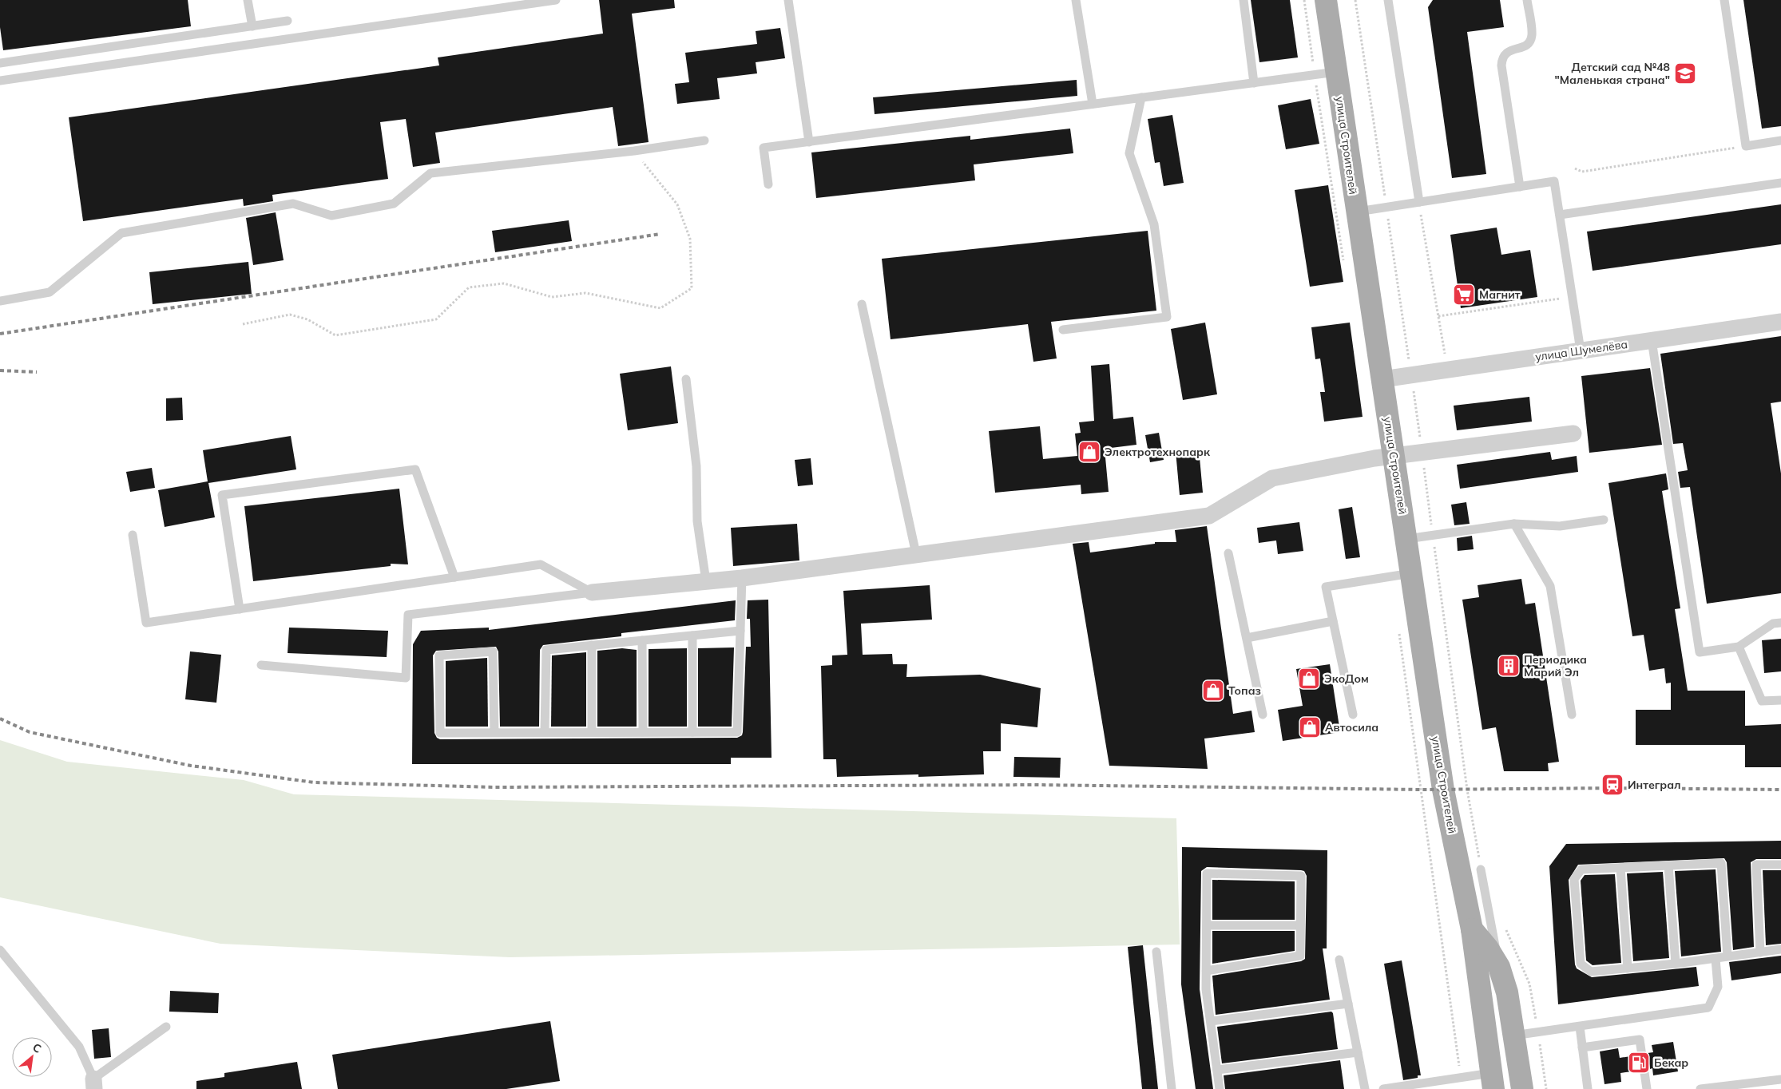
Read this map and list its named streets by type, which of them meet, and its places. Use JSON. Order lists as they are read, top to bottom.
{
  "streets": {
    "main road": ["улица Строителей"],
    "street": ["улица Шумелёва"]
  },
  "crossings": [
    ["улица Строителей", "улица Шумелёва"]
  ],
  "places": {
    "school or university": ["Детский сад №48 \"Маленькая страна\""],
    "supermarket": ["Магнит"],
    "shop": [
      "Электротехнопарк",
      "ЭкоДом",
      "Топаз",
      "Автосила"
    ],
    "building": ["Периодика Марий Эл"],
    "station": ["Интеграл"],
    "fuel station": ["Бекар"]
  },
  "north": "top right"
}
